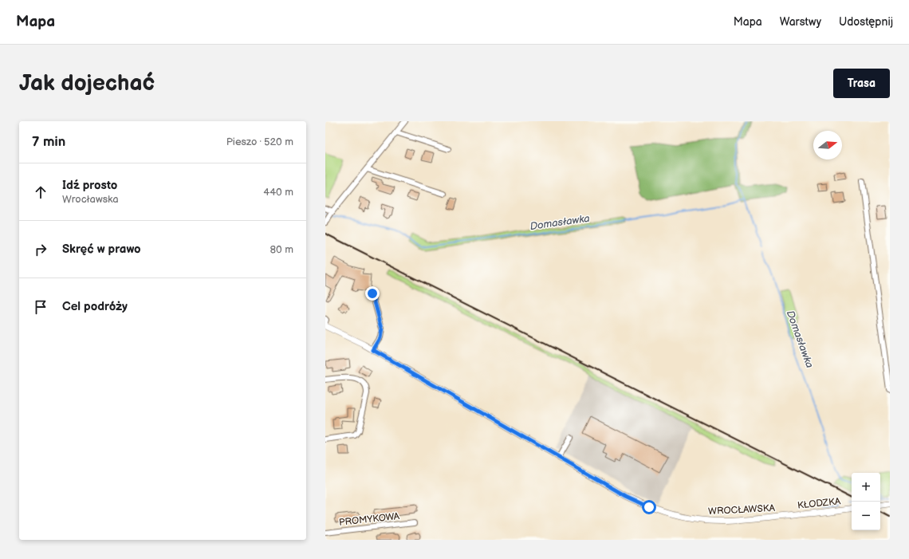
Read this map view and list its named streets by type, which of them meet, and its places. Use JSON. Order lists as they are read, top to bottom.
{
  "streets": {
    "main road": ["KŁODZKA", "WROCŁAWSKA"],
    "street": ["PROMYKOWA"]
  },
  "crossings": [
    ["KŁODZKA", "WROCŁAWSKA"]
  ],
  "water": ["Domasławka"],
  "north": "right",
  "page": {
    "header": "Mapa",
    "nav": ["Mapa", "Warstwy", "Udostępnij"],
    "buttons": "Trasa",
    "title": "Jak dojechać",
    "heading": ["7 min", "Pieszo · 520 m"],
    "list": [
      ["Idź prosto", "Wrocławska", "440 m"],
      ["Skręć w prawo", "80 m"],
      "Cel podróży"
    ],
    "map_buttons": ["+", "−"]
  }
}
